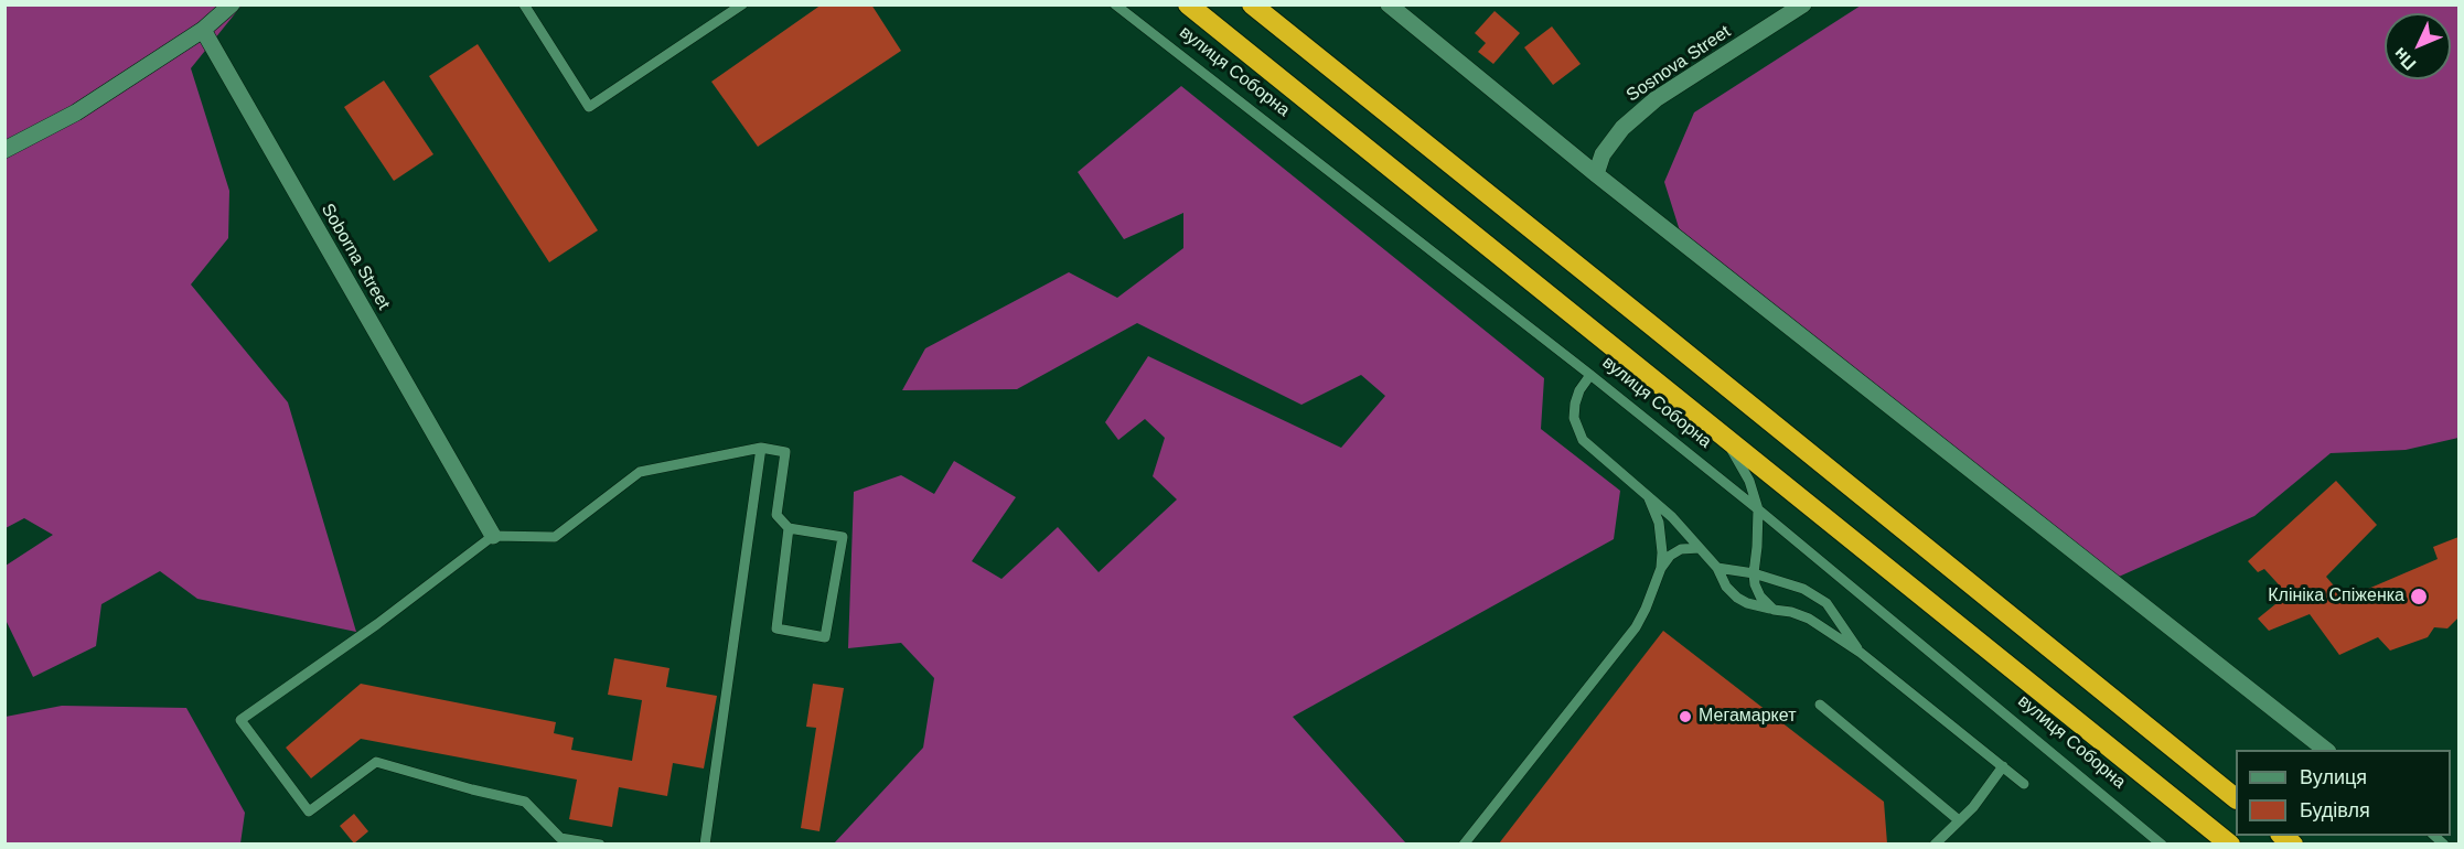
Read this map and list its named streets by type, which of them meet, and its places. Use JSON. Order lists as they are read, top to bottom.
{
  "streets": {
    "street": ["Sosnova Street", "Soborna Street"],
    "lane": ["вулиця Соборна"]
  },
  "places": ["Клініка Спіженка", "Мегамаркет"],
  "legend": ["Вулиця", "Будівля"],
  "north": "bottom left"
}
